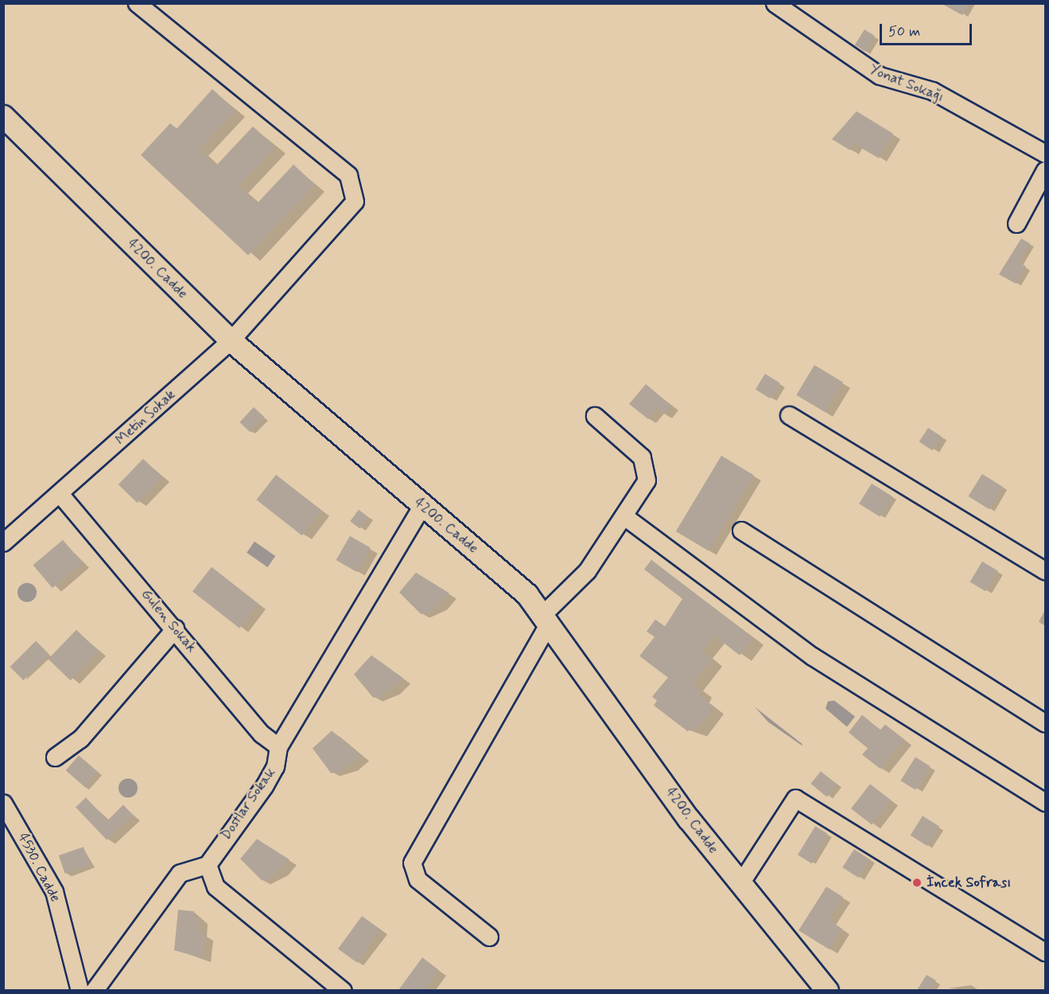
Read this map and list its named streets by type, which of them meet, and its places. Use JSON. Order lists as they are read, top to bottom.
{
  "streets": {
    "main road": ["4200. Cadde"],
    "street": [
      "Yonat Sokağı",
      "Metin Sokak",
      "Gulen Sokak",
      "Dostlar Sokak",
      "4530. Cadde"
    ]
  },
  "crossings": [
    ["4200. Cadde", "Metin Sokak"],
    ["4200. Cadde", "Dostlar Sokak"],
    ["Metin Sokak", "Gulen Sokak"],
    ["Gulen Sokak", "Dostlar Sokak"]
  ],
  "places": ["İncek Sofrası"],
  "scale_bar": "50 m"
}
